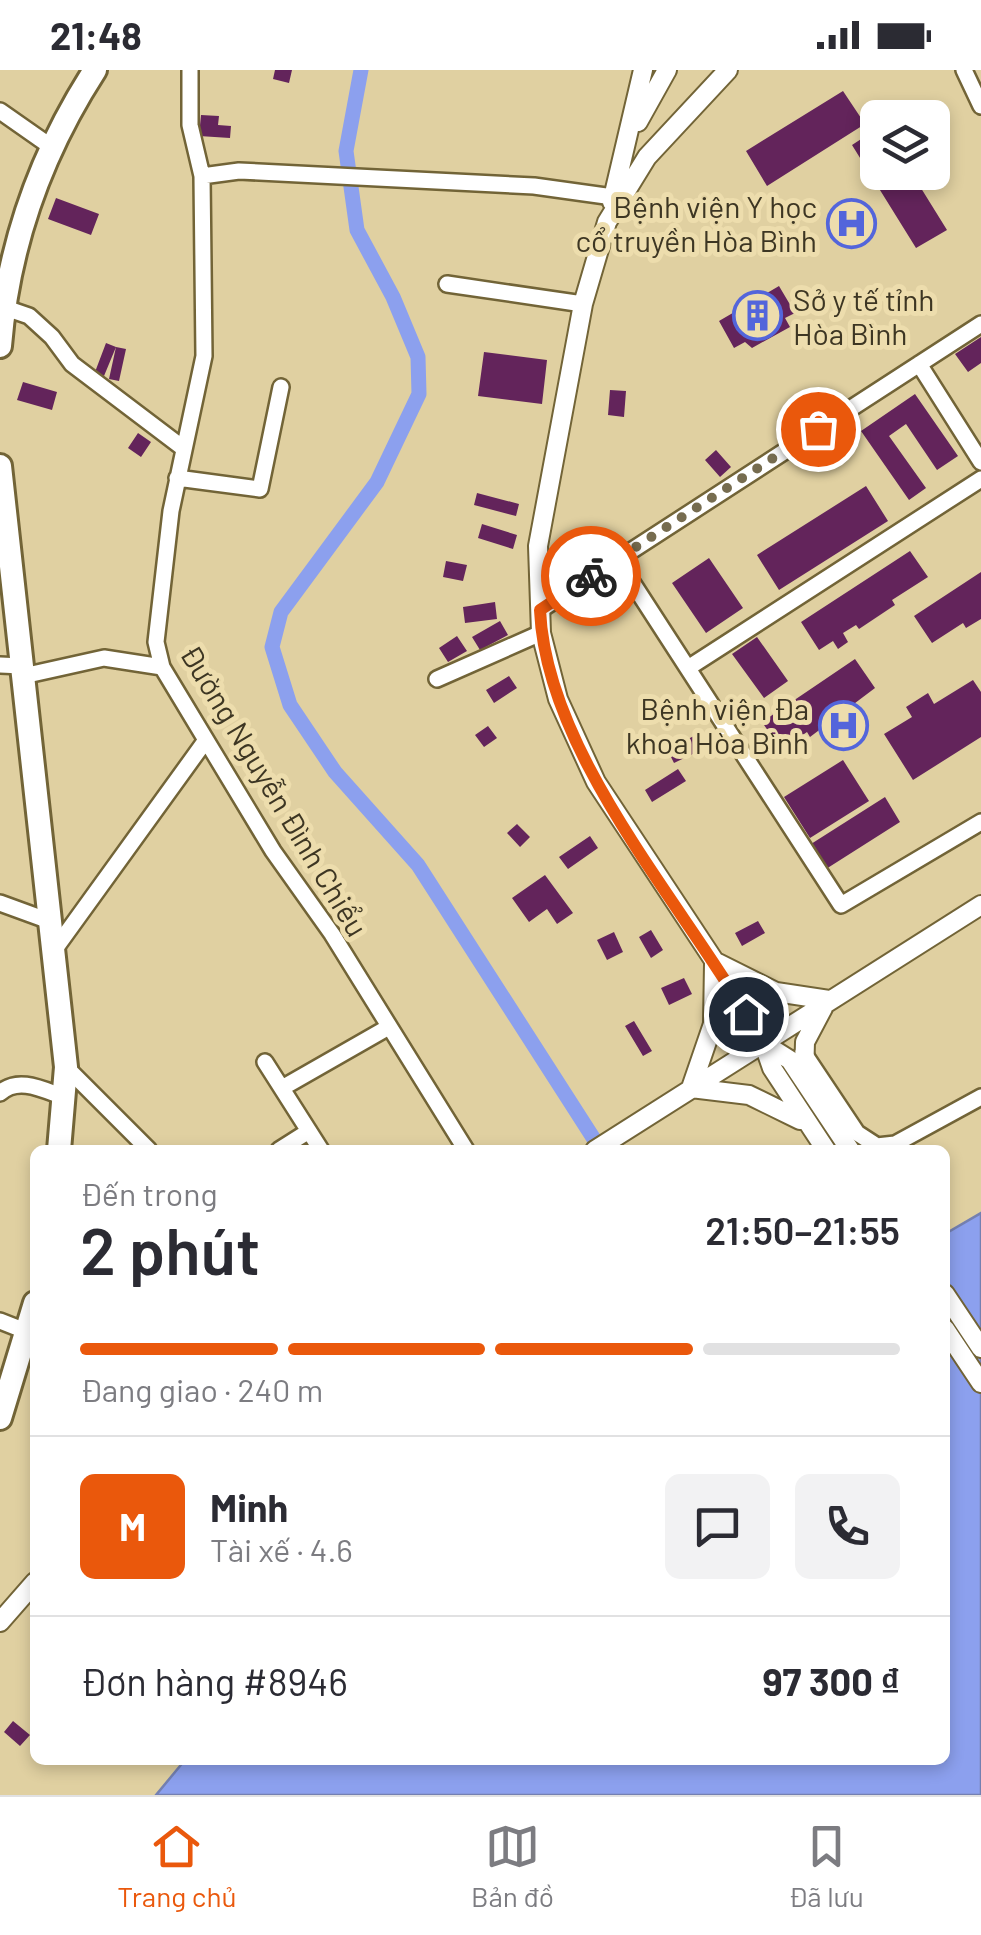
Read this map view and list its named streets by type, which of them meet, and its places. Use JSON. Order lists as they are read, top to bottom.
{
  "streets": {
    "street": ["Đường Nguyễn Đình Chiểu"]
  },
  "places": {
    "hospital": ["Bệnh viện Y học cổ truyền Hòa Bình", "Bệnh viện Đa khoa Hòa Bình"],
    "building": ["Sở y tế tỉnh Hòa Bình"]
  },
  "page": {
    "status": "21:48",
    "heading": ["2 phút", "Đến trong", "21:50–21:55"],
    "panel": [
      "Minh",
      "Tài xế · 4.6",
      "Đơn hàng #8946",
      "97 300 ₫"
    ],
    "bar": "Đang giao · 240 m",
    "round": "M",
    "tabs": ["Trang chủ", "Bản đồ", "Đã lưu"]
  }
}
